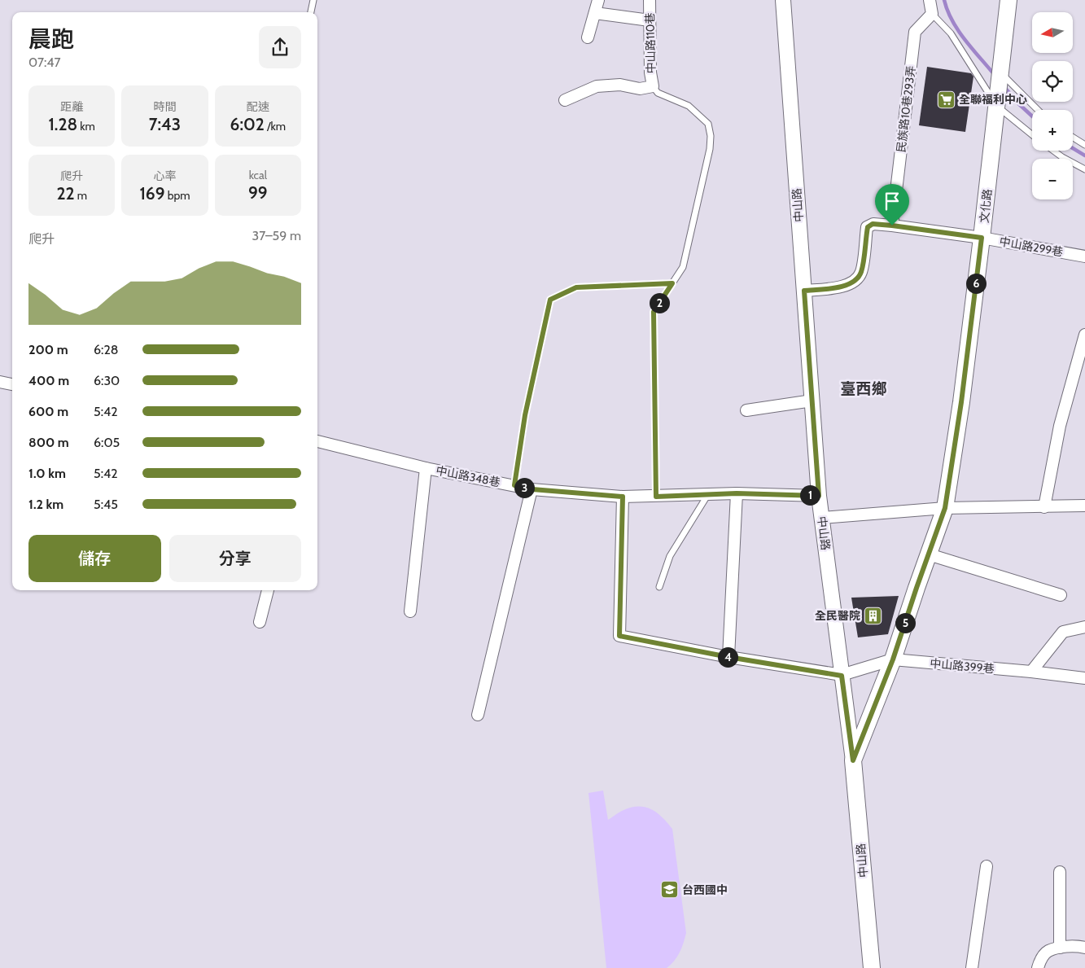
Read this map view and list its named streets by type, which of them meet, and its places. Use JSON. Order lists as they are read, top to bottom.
{
  "streets": {
    "main road": ["中山路", "文化路"],
    "street": [
      "中山路110巷",
      "民族路10巷293弄",
      "中山路299巷",
      "中山路348巷",
      "中山路399巷"
    ]
  },
  "crossings": [
    ["民族路10巷293弄", "中山路299巷"],
    ["中山路", "文化路"],
    ["中山路", "中山路299巷"],
    ["中山路", "中山路348巷"],
    ["中山路", "中山路399巷"],
    ["文化路", "中山路299巷"],
    ["文化路", "中山路399巷"]
  ],
  "districts": ["臺西鄉"],
  "places": {
    "supermarket": ["全聯福利中心"],
    "building": ["全民醫院"],
    "school or university": ["台西國中"]
  },
  "north": "left",
  "page": {
    "map_buttons": ["+", "−"],
    "heading": ["晨跑", "07:47"],
    "stats": [
      ["距離", "1.28 km"],
      ["時間", "7:43"],
      ["配速", "6:02 /km"],
      ["爬升", "22 m"],
      ["心率", "169 bpm"],
      ["kcal", "99"]
    ],
    "chart": ["爬升", "37–59 m"],
    "pins": [
      "6",
      "2",
      "3",
      "1",
      "5",
      "4"
    ],
    "list": [
      {
        "name": "200 m",
        "note": "6:28"
      },
      {
        "name": "400 m",
        "note": "6:30"
      },
      {
        "name": "600 m",
        "note": "5:42"
      },
      {
        "name": "800 m",
        "note": "6:05"
      },
      {
        "name": "1.0 km",
        "note": "5:42"
      },
      {
        "name": "1.2 km",
        "note": "5:45"
      }
    ],
    "buttons": ["儲存", "分享"]
  }
}
